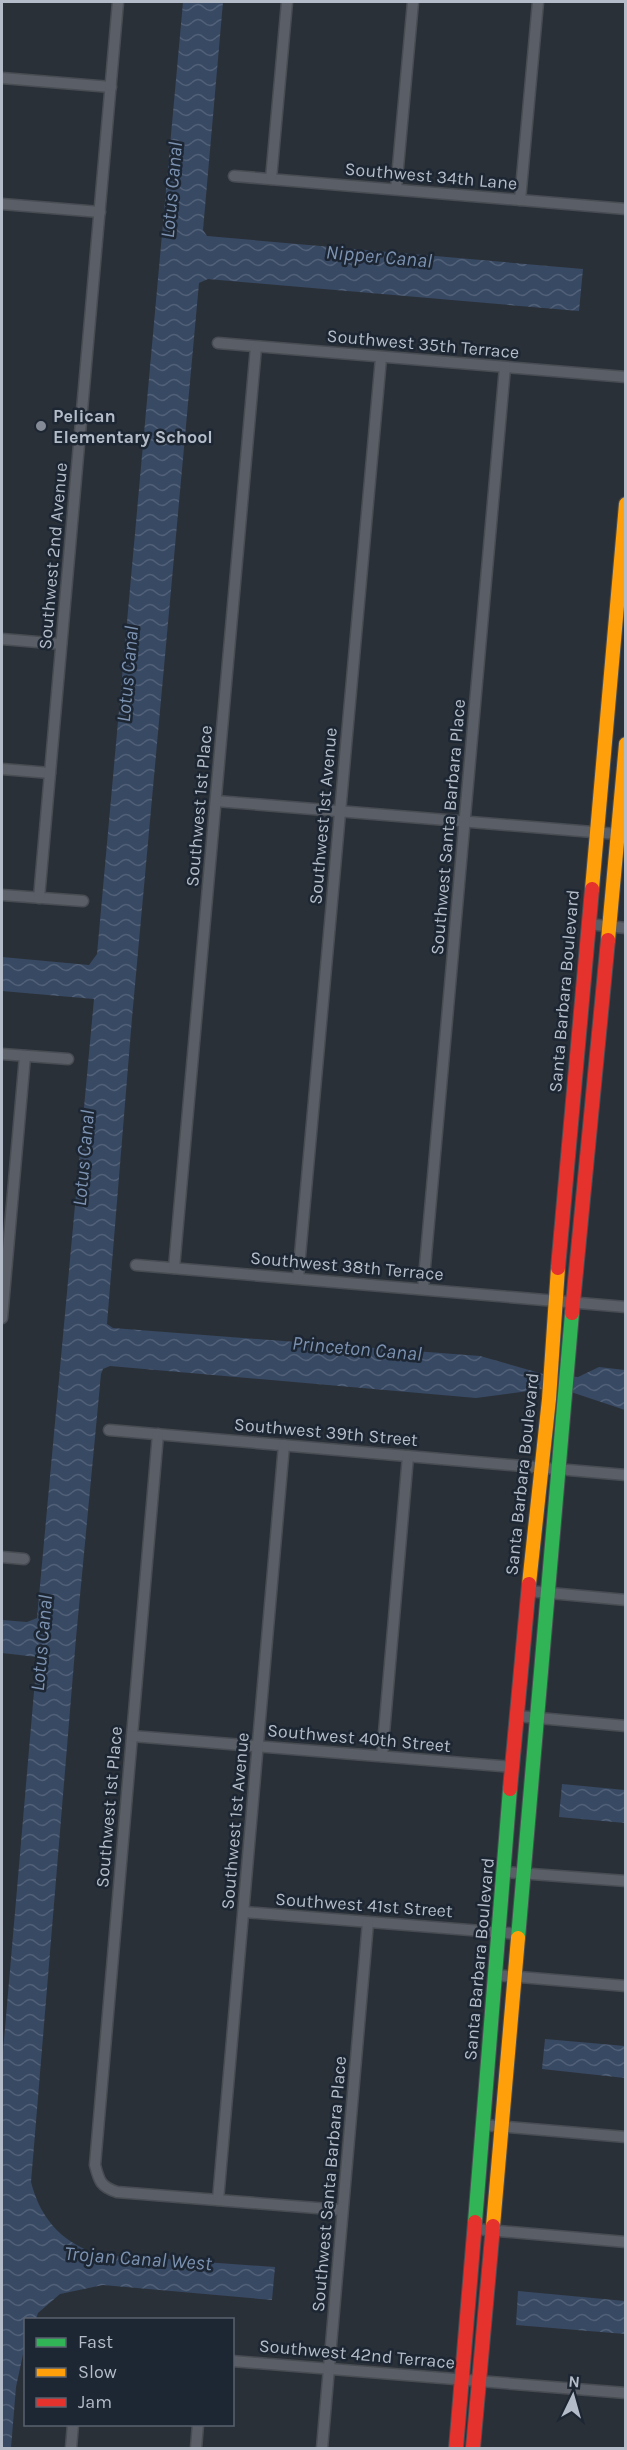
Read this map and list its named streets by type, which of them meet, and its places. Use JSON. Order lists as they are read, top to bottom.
{
  "streets": {
    "main road": ["Santa Barbara Boulevard"],
    "street": [
      "Southwest 34th Lane",
      "Southwest 35th Terrace",
      "Southwest 2nd Avenue",
      "Southwest 1st Place",
      "Southwest 1st Avenue",
      "Southwest Santa Barbara Place",
      "Southwest 38th Terrace",
      "Southwest 39th Street",
      "Southwest 40th Street",
      "Southwest 41st Street",
      "Southwest 42nd Terrace"
    ]
  },
  "crossings": [
    ["Southwest 35th Terrace", "Southwest 1st Place"],
    ["Southwest 35th Terrace", "Southwest 1st Avenue"],
    ["Southwest 35th Terrace", "Southwest Santa Barbara Place"],
    ["Southwest 1st Place", "Southwest 1st Avenue"],
    ["Southwest 1st Place", "Southwest 38th Terrace"],
    ["Southwest 1st Place", "Southwest 39th Street"],
    ["Southwest 1st Place", "Southwest 40th Street"],
    ["Southwest 1st Avenue", "Southwest 38th Terrace"],
    ["Southwest 1st Avenue", "Southwest 39th Street"],
    ["Southwest 1st Avenue", "Southwest 40th Street"],
    ["Southwest 1st Avenue", "Southwest 41st Street"],
    ["Southwest Santa Barbara Place", "Southwest 38th Terrace"],
    ["Southwest Santa Barbara Place", "Southwest 41st Street"],
    ["Southwest Santa Barbara Place", "Southwest 42nd Terrace"],
    ["Santa Barbara Boulevard", "Southwest 38th Terrace"],
    ["Santa Barbara Boulevard", "Southwest 39th Street"],
    ["Santa Barbara Boulevard", "Southwest 40th Street"],
    ["Santa Barbara Boulevard", "Southwest 41st Street"],
    ["Santa Barbara Boulevard", "Southwest 42nd Terrace"]
  ],
  "water": [
    "Lotus Canal",
    "Nipper Canal",
    "Princeton Canal",
    "Trojan Canal West"
  ],
  "places": ["Pelican Elementary School"],
  "legend": ["Fast", "Slow", "Jam"],
  "north": "top"
}
